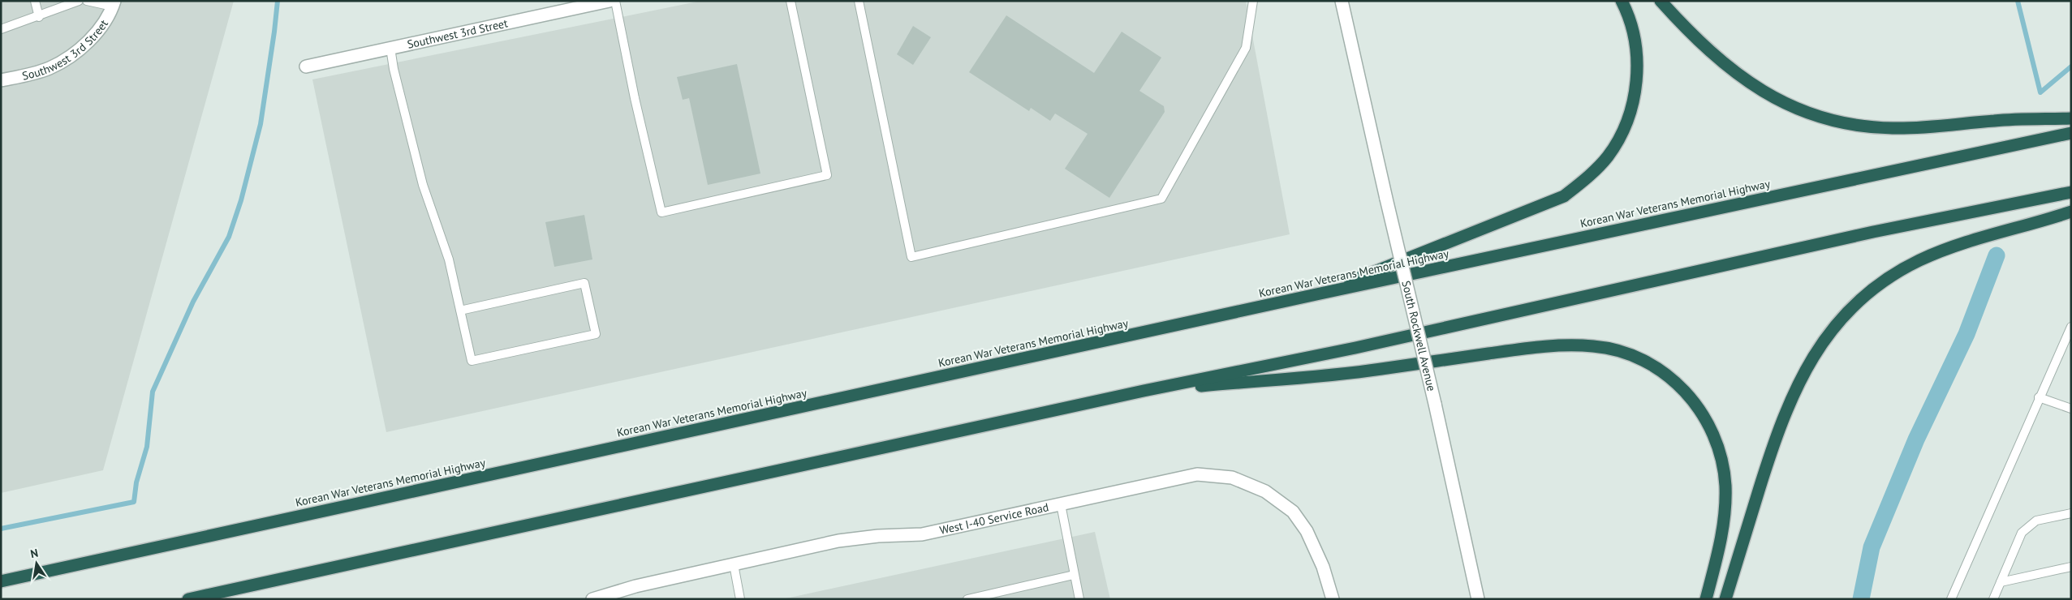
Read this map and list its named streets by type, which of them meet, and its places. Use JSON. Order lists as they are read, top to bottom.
{
  "streets": {
    "highway": ["Korean War Veterans Memorial Highway"],
    "street": ["Southwest 3rd Street", "South Rockwell Avenue", "West I-40 Service Road"]
  },
  "north": "top"
}
